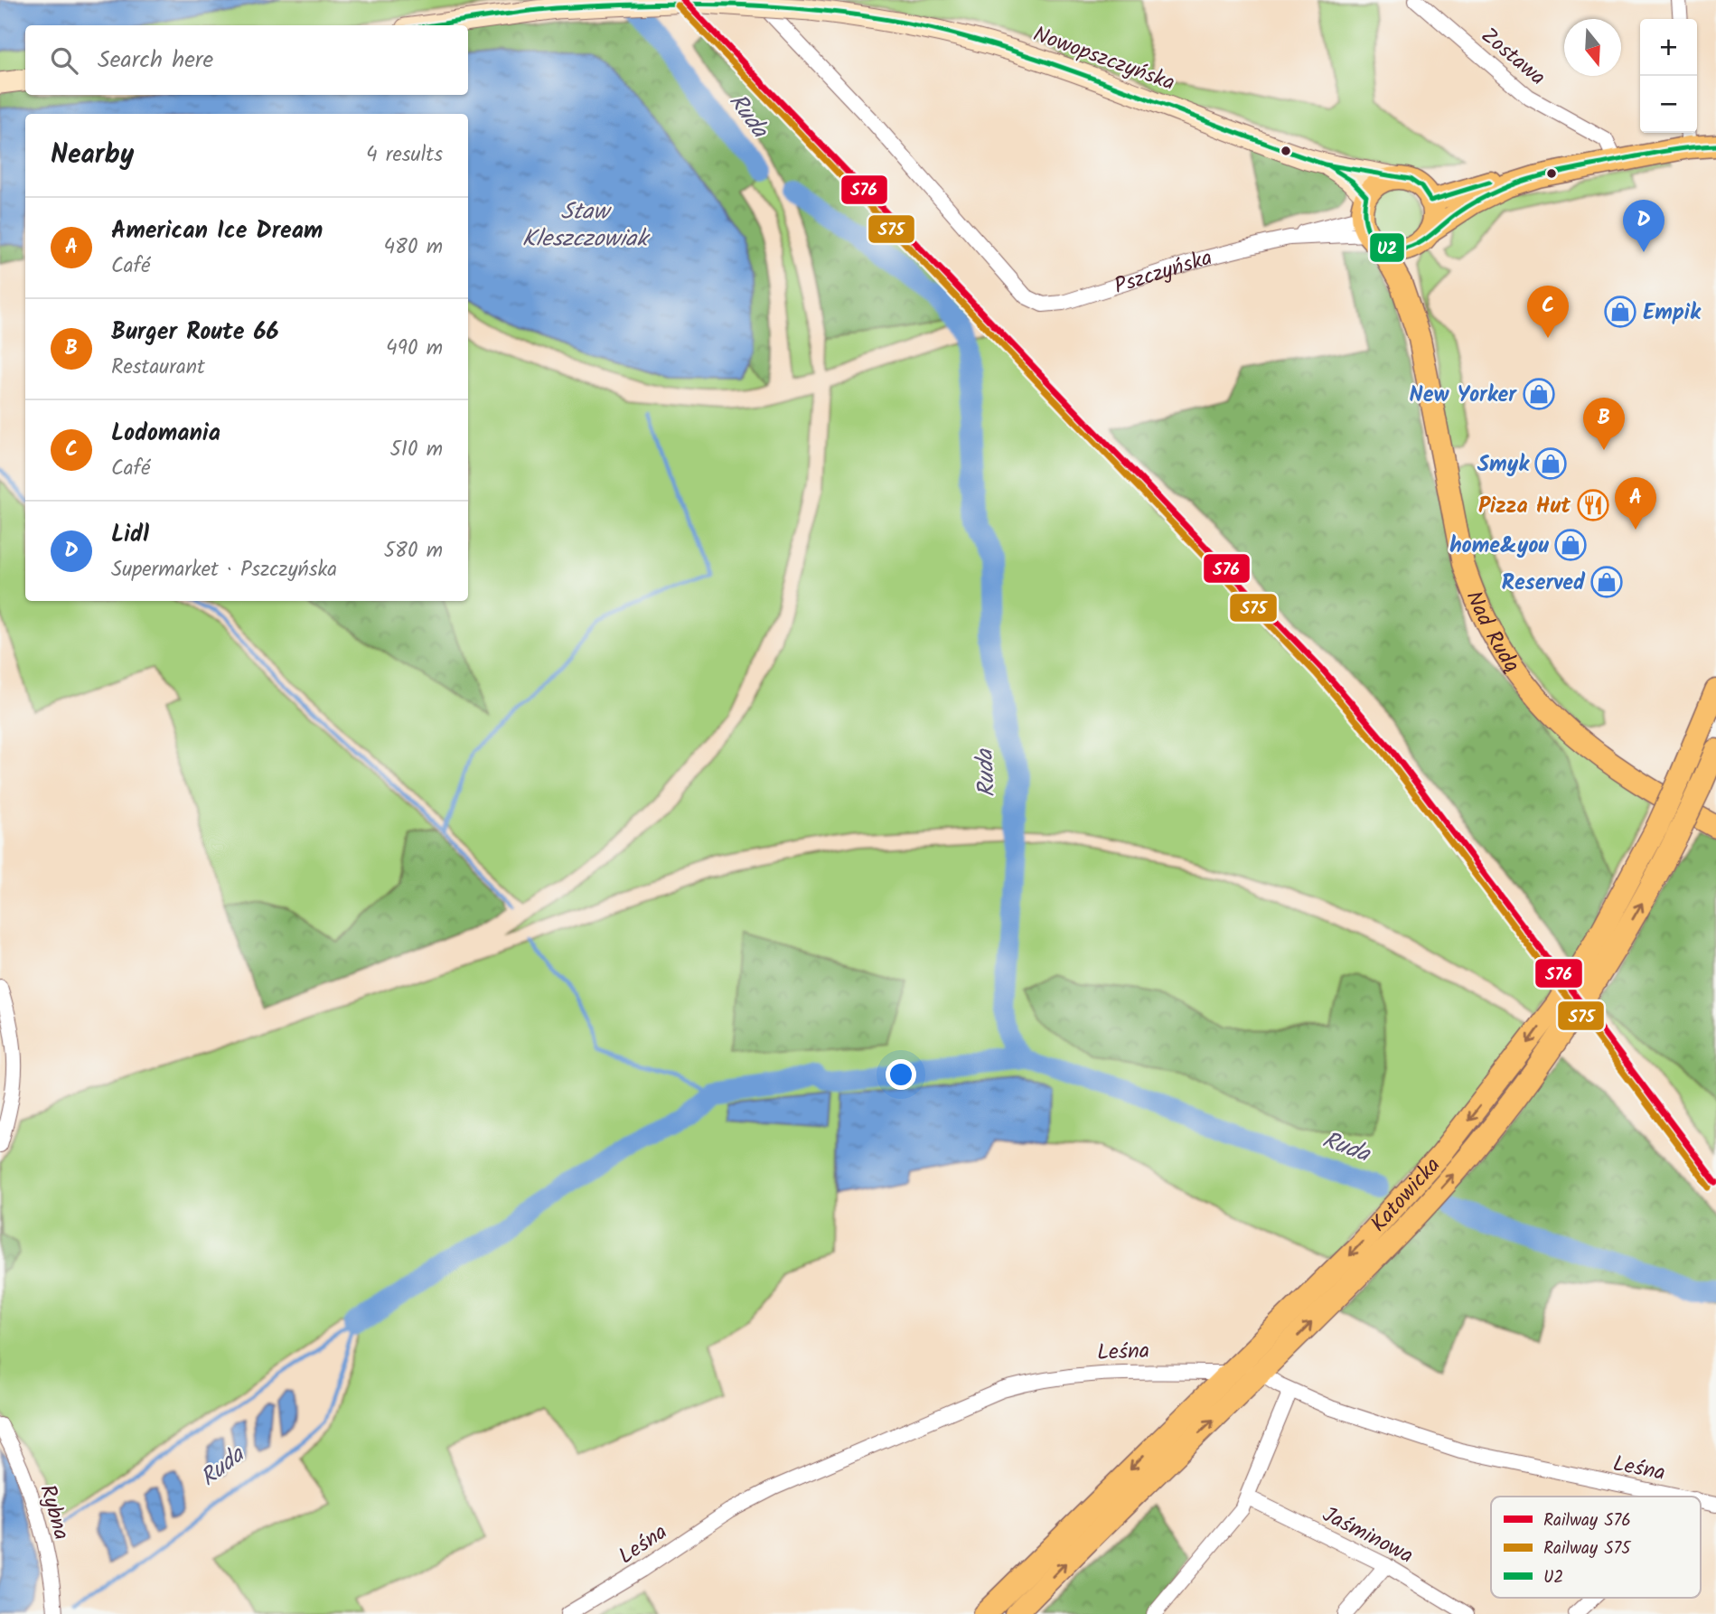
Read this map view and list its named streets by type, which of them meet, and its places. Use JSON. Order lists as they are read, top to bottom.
{
  "streets": {
    "main road": ["Nowopszczyńska", "Nad Rudą", "Katowicka"],
    "street": [
      "Zostawa",
      "Pszczyńska",
      "Leśna",
      "Rybna",
      "Jaśminowa"
    ]
  },
  "crossings": [
    ["Nowopszczyńska", "Pszczyńska"],
    ["Nowopszczyńska", "Nad Rudą"],
    ["Pszczyńska", "Nad Rudą"],
    ["Katowicka", "Leśna"]
  ],
  "water": ["Ruda", "Staw Kleszczowiak"],
  "places": {
    "shop": [
      "Empik",
      "New Yorker",
      "Smyk",
      "home&you",
      "Reserved"
    ],
    "restaurant": ["Pizza Hut"]
  },
  "lines": ["rail line S76", "transit line U2", "rail line S75"],
  "legend": ["Railway S76", "Railway S75", "U2"],
  "north": "bottom",
  "page": {
    "map_buttons": ["+", "−"],
    "search": "Search here",
    "heading": ["Nearby", "4 results"],
    "list": [
      {
        "mark": "A",
        "name": "American Ice Dream",
        "note": "Café",
        "value": "480 m"
      },
      {
        "mark": "B",
        "name": "Burger Route 66",
        "note": "Restaurant",
        "value": "490 m"
      },
      {
        "mark": "C",
        "name": "Lodomania",
        "note": "Café",
        "value": "510 m"
      },
      {
        "mark": "D",
        "name": "Lidl",
        "note": "Supermarket · Pszczyńska",
        "value": "580 m"
      }
    ],
    "pins": [
      "D",
      "C",
      "B",
      "A"
    ]
  }
}
